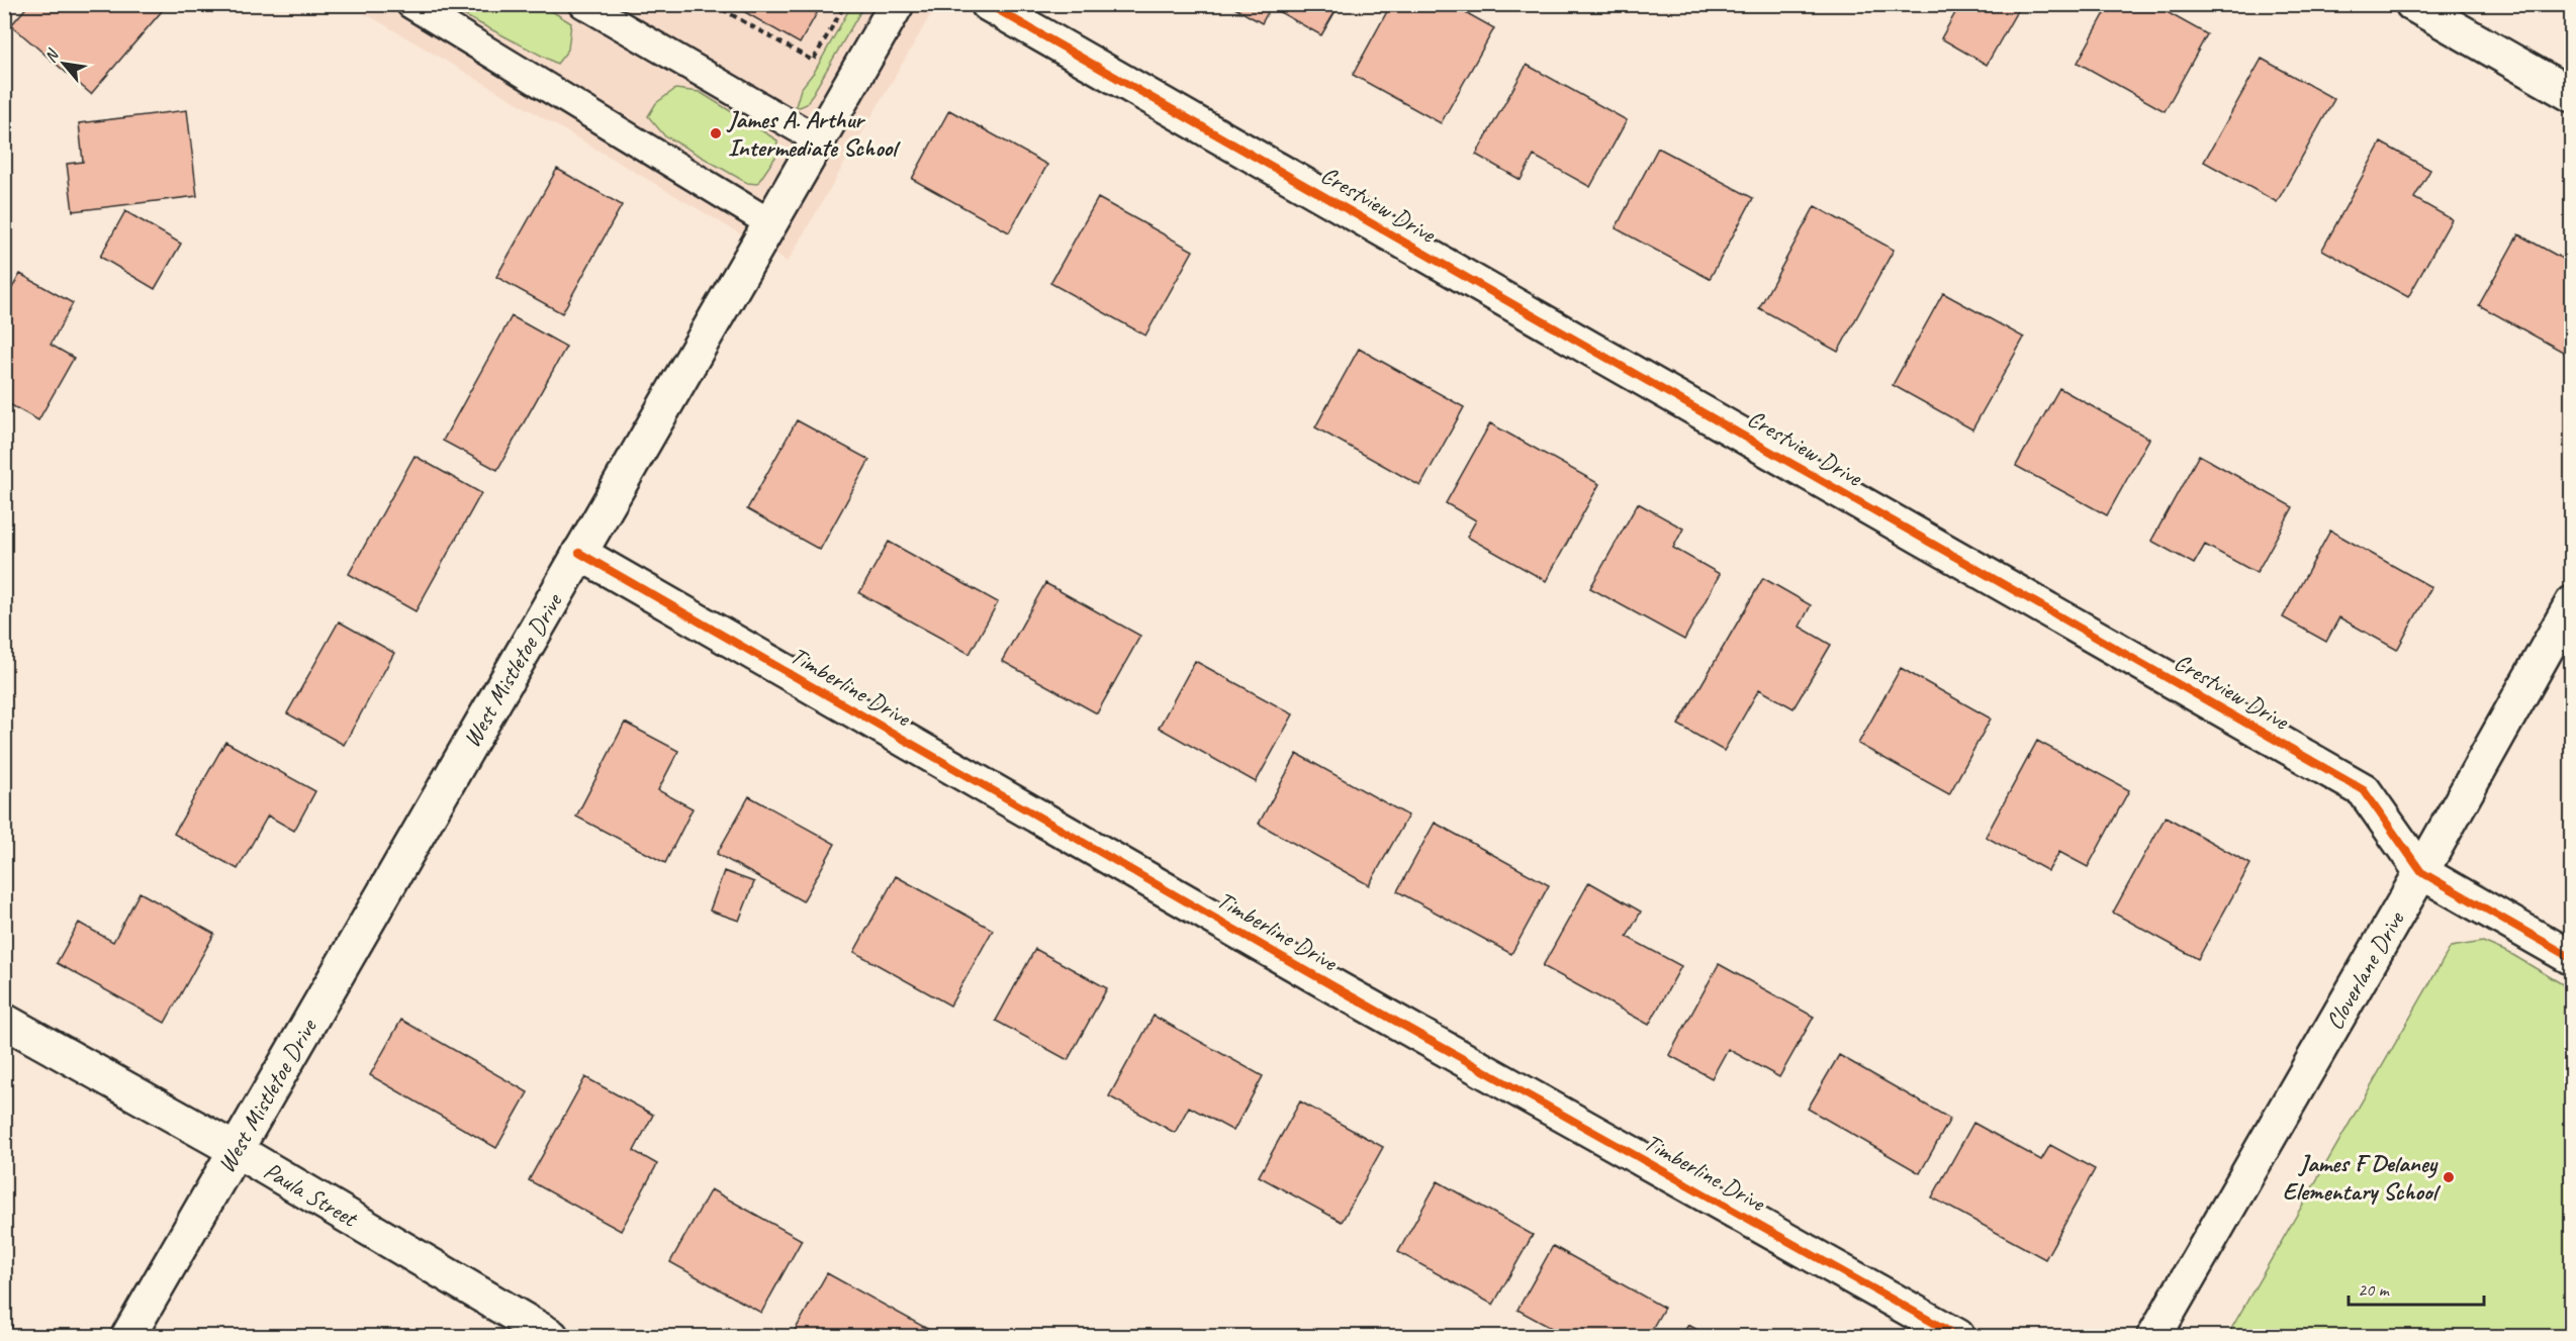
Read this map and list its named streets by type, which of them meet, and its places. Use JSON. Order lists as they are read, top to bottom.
{
  "streets": {
    "street": [
      "Crestview Drive",
      "West Mistletoe Drive",
      "Timberline Drive",
      "Cloverlane Drive",
      "Paula Street"
    ]
  },
  "crossings": [
    ["Crestview Drive", "Cloverlane Drive"],
    ["West Mistletoe Drive", "Timberline Drive"],
    ["West Mistletoe Drive", "Paula Street"]
  ],
  "places": ["James A. Arthur Intermediate School", "James F Delaney Elementary School"],
  "scale_bar": "20 m",
  "north": "top left"
}
